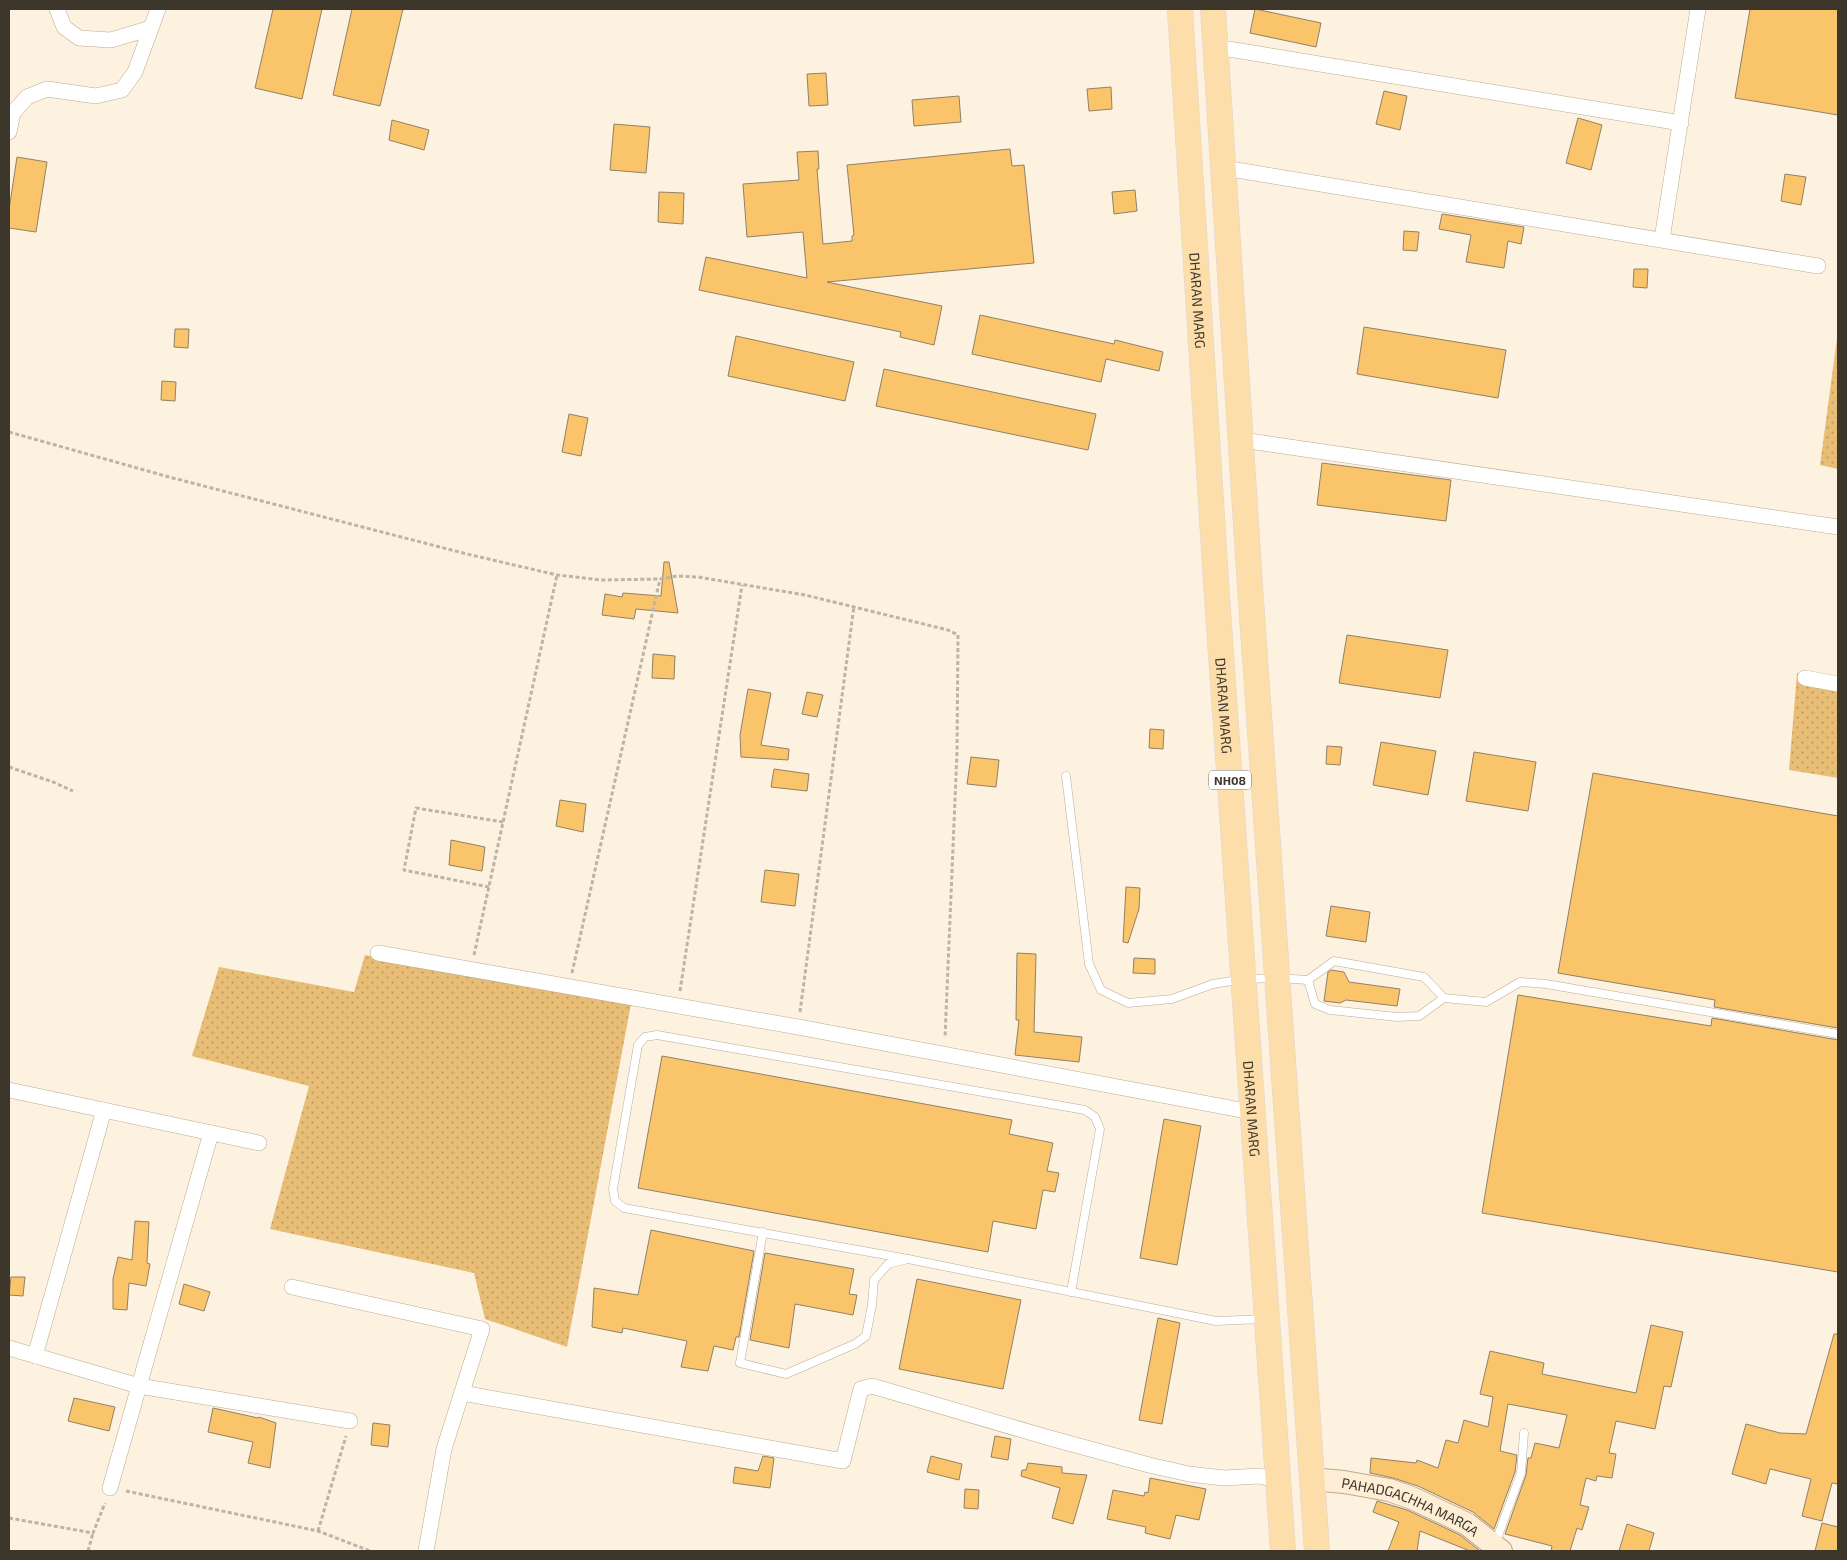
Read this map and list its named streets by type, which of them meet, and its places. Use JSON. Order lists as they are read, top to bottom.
{
  "streets": {
    "main road": ["DHARAN MARG", "NH08"],
    "street": ["PAHADGACHHA MARGA"]
  },
  "crossings": [
    ["NH08", "PAHADGACHHA MARGA"]
  ]
}
